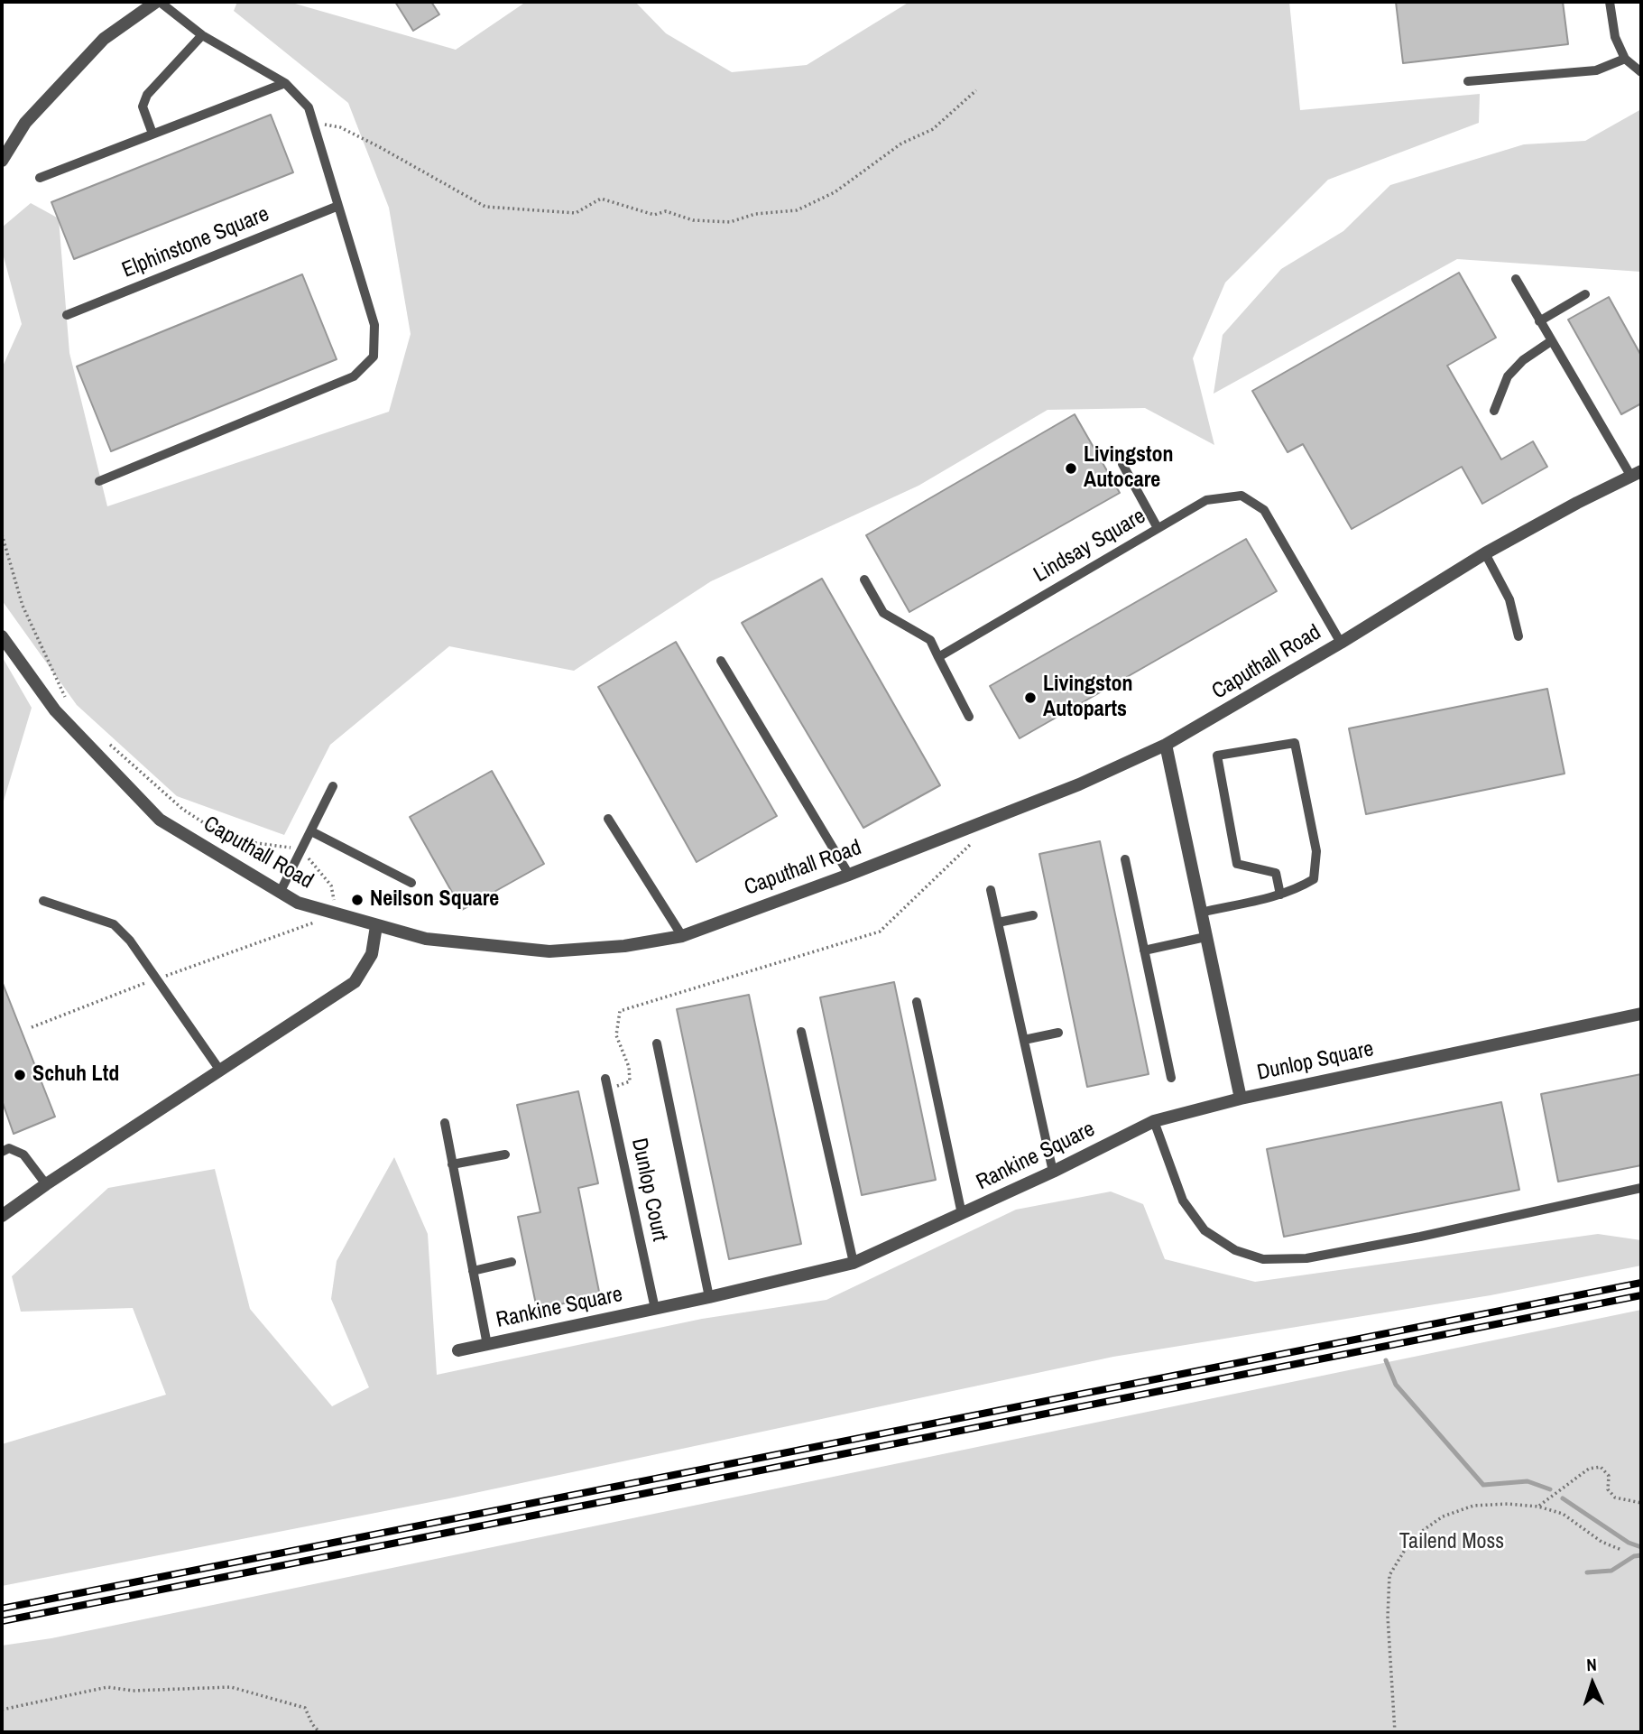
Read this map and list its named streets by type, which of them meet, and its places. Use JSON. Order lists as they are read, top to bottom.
{
  "streets": {
    "street": ["Caputhall Road", "Dunlop Square", "Rankine Square"],
    "lane": ["Elphinstone Square", "Lindsay Square", "Dunlop Court"]
  },
  "crossings": [
    ["Lindsay Square", "Caputhall Road"],
    ["Caputhall Road", "Dunlop Square"],
    ["Dunlop Square", "Rankine Square"],
    ["Rankine Square", "Dunlop Court"]
  ],
  "parks": ["Tailend Moss"],
  "places": [
    "Livingston Autocare",
    "Livingston Autoparts",
    "Neilson Square",
    "Schuh Ltd"
  ],
  "north": "top"
}
